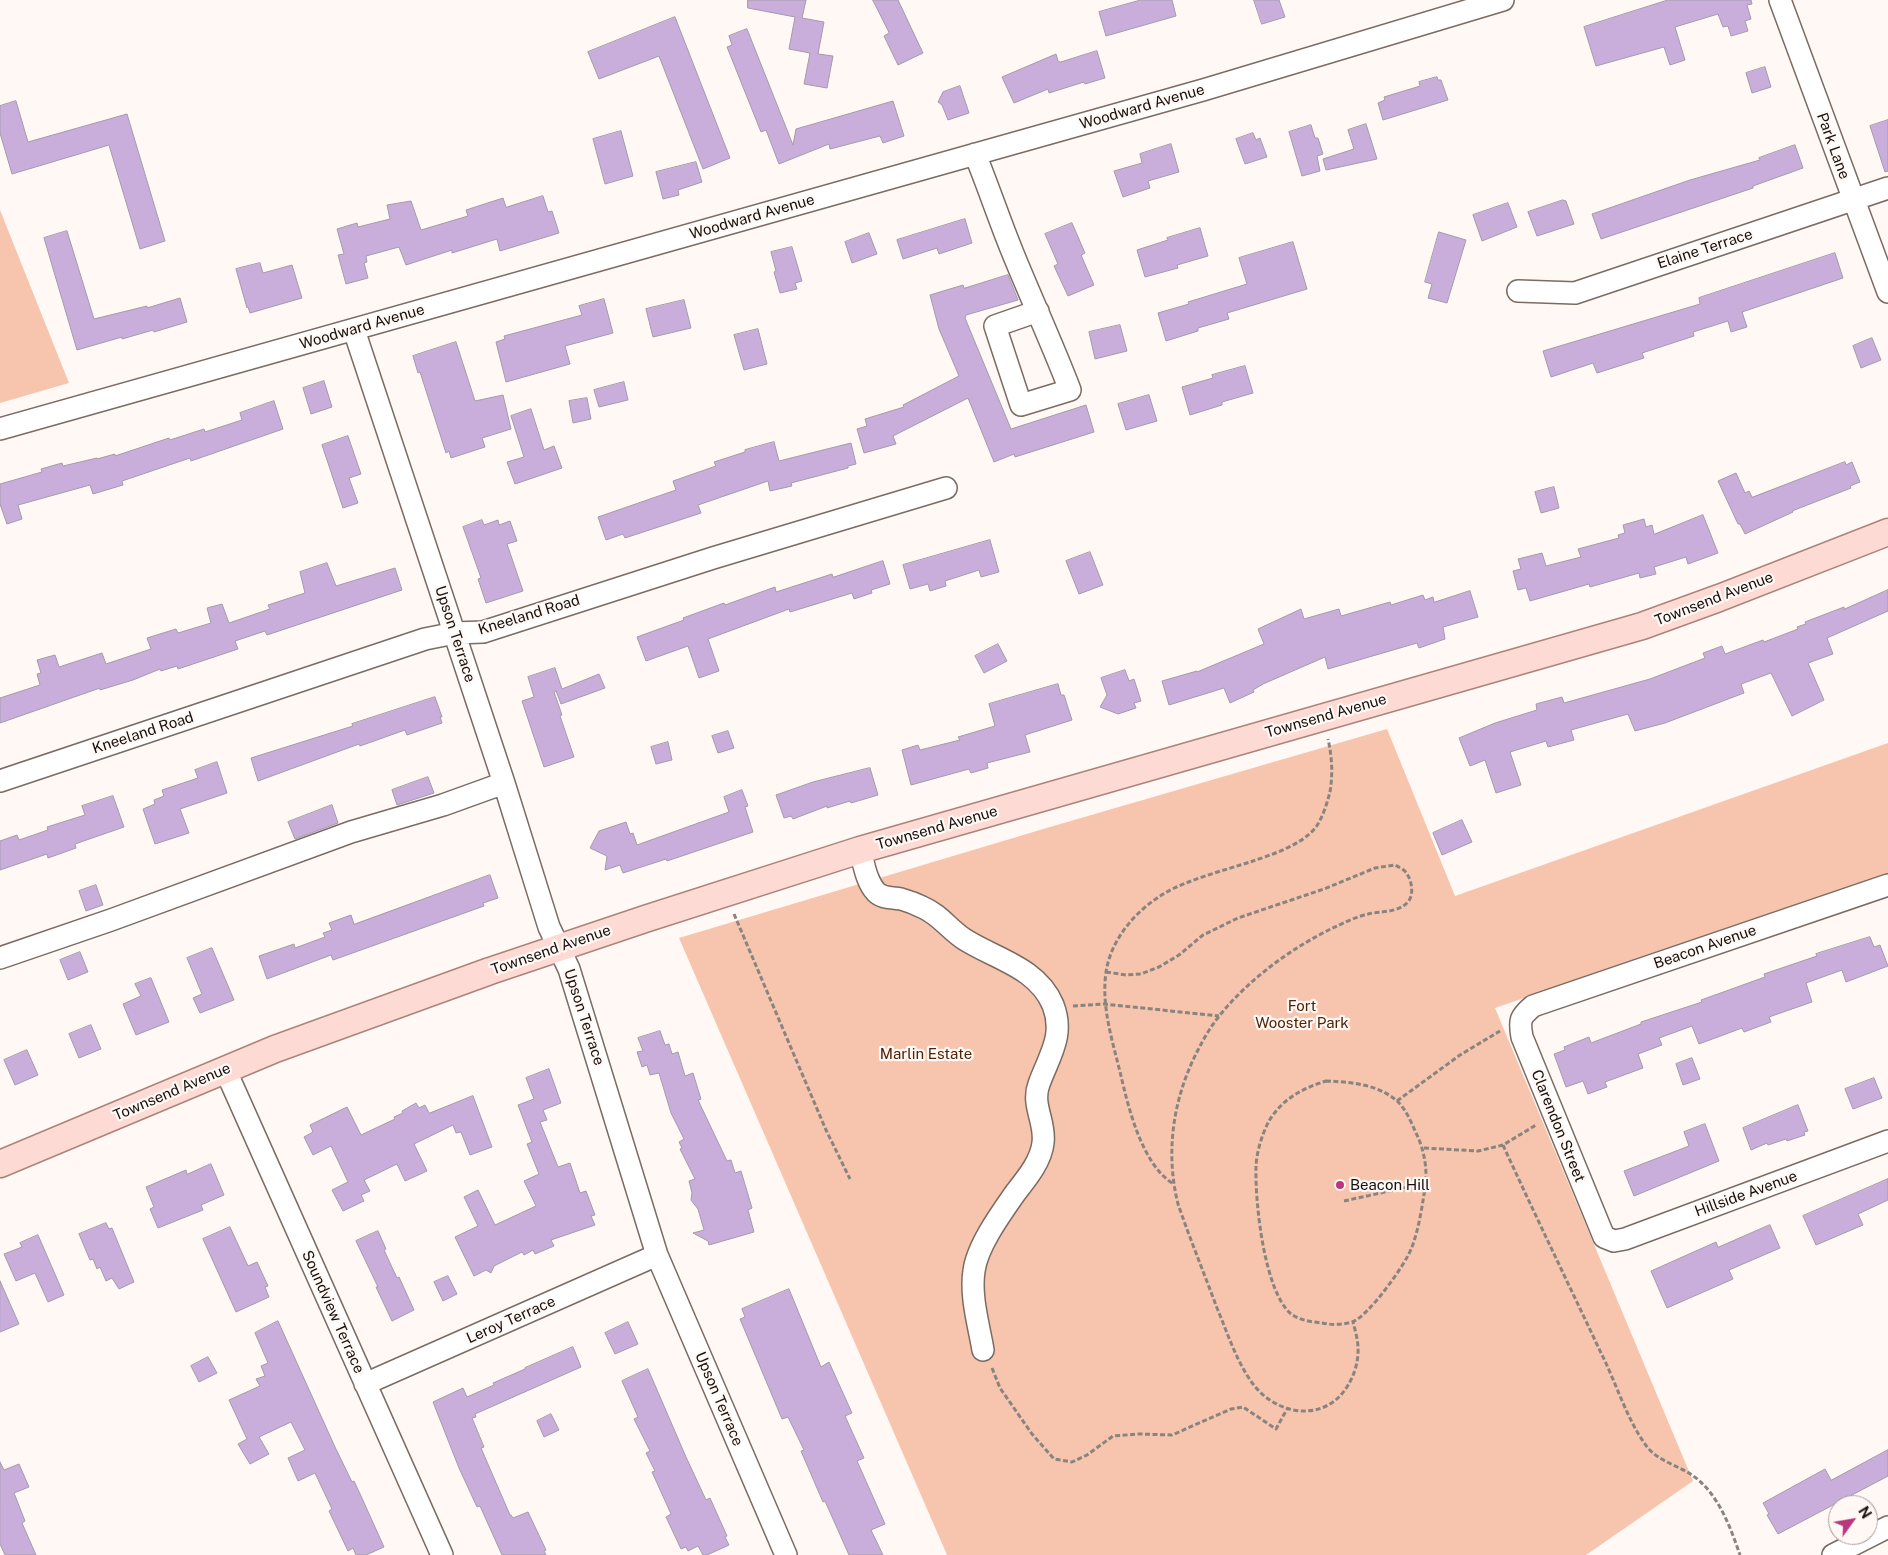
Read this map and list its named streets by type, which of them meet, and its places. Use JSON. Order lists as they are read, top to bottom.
{
  "streets": {
    "main road": ["Townsend Avenue"],
    "street": [
      "Woodward Avenue",
      "Park Lane",
      "Elaine Terrace",
      "Kneeland Road",
      "Upson Terrace",
      "Beacon Avenue",
      "Clarendon Street",
      "Hillside Avenue",
      "Soundview Terrace",
      "Leroy Terrace"
    ]
  },
  "crossings": [
    ["Woodward Avenue", "Upson Terrace"],
    ["Park Lane", "Elaine Terrace"],
    ["Townsend Avenue", "Upson Terrace"],
    ["Townsend Avenue", "Soundview Terrace"],
    ["Kneeland Road", "Upson Terrace"],
    ["Upson Terrace", "Leroy Terrace"],
    ["Beacon Avenue", "Clarendon Street"],
    ["Clarendon Street", "Hillside Avenue"],
    ["Soundview Terrace", "Leroy Terrace"]
  ],
  "parks": ["Fort Wooster Park", "Marlin Estate"],
  "places": ["Beacon Hill"],
  "north": "top right"
}
